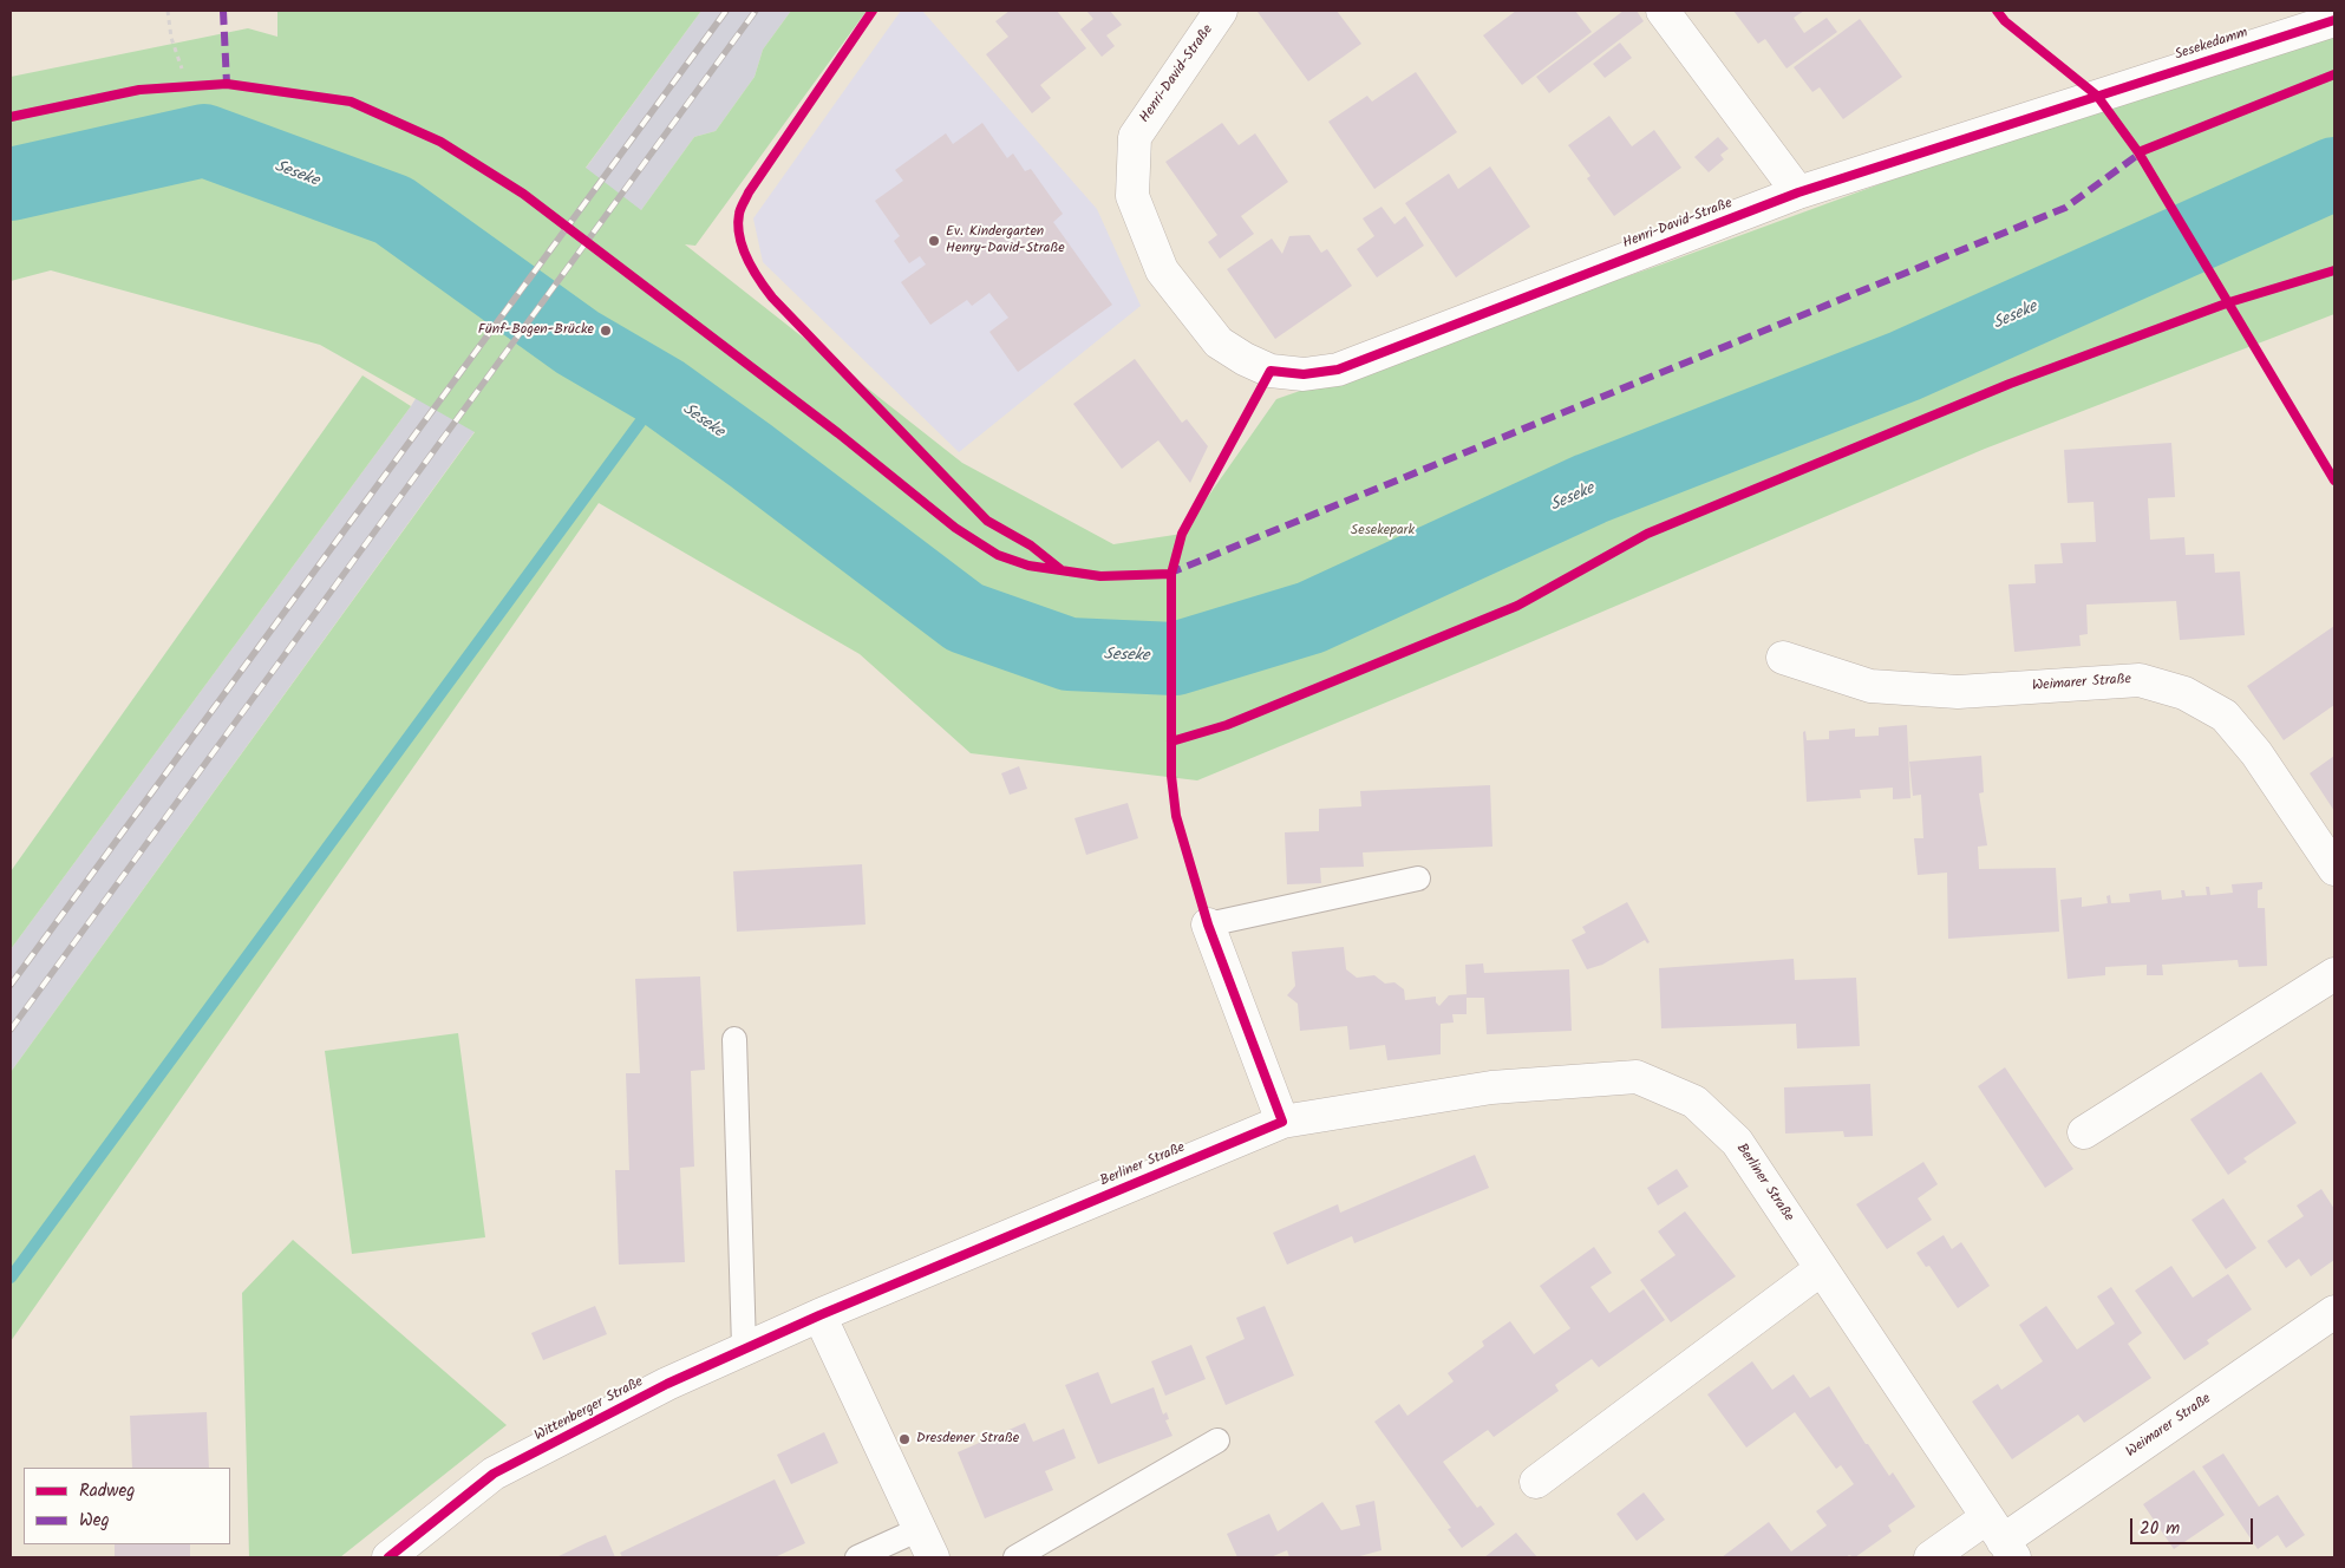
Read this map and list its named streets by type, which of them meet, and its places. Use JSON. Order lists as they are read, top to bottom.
{
  "streets": {
    "street": [
      "Sesekedamm",
      "Henri-David-Straße",
      "Weimarer Straße",
      "Berliner Straße",
      "Wittenberger Straße"
    ]
  },
  "crossings": [
    ["Sesekedamm", "Henri-David-Straße"],
    ["Weimarer Straße", "Berliner Straße"],
    ["Berliner Straße", "Wittenberger Straße"]
  ],
  "water": ["Seseke"],
  "parks": ["Sesekepark"],
  "places": ["Ev. Kindergarten Henry-David-Straße", "Fünf-Bogen-Brücke", "Dresdener Straße"],
  "legend": ["Radweg", "Weg"],
  "scale_bar": "20 m"
}
